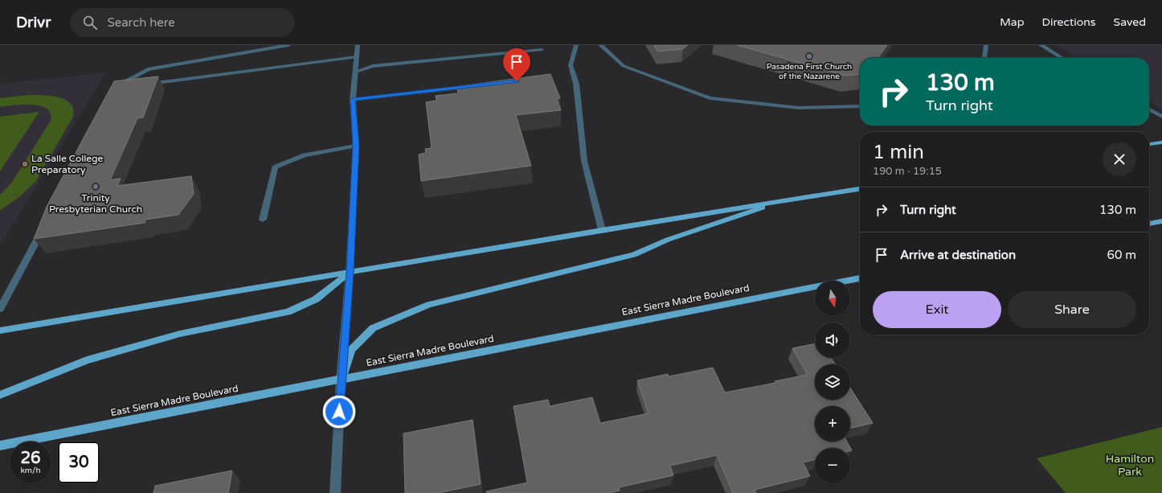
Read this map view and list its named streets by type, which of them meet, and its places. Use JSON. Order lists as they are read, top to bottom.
{
  "streets": {
    "main road": ["East Sierra Madre Boulevard"]
  },
  "parks": ["Hamilton Park"],
  "places": ["Pasadena First Church of the Nazarene", "La Salle College Preparatory", "Trinity Presbyterian Church"],
  "north": "bottom",
  "page": {
    "header": "Drivr",
    "search": "Search here",
    "nav": ["Map", "Directions", "Saved"],
    "turn": ["130 m", "Turn right"],
    "heading": ["1 min", "190 m · 19:15"],
    "list": [
      {
        "name": "Turn right",
        "value": "130 m"
      },
      {
        "name": "Arrive at destination",
        "value": "60 m"
      }
    ],
    "map_buttons": ["+", "−"],
    "buttons": ["Exit", "Share"],
    "speed": "26 km/h",
    "limit": "30"
  }
}
